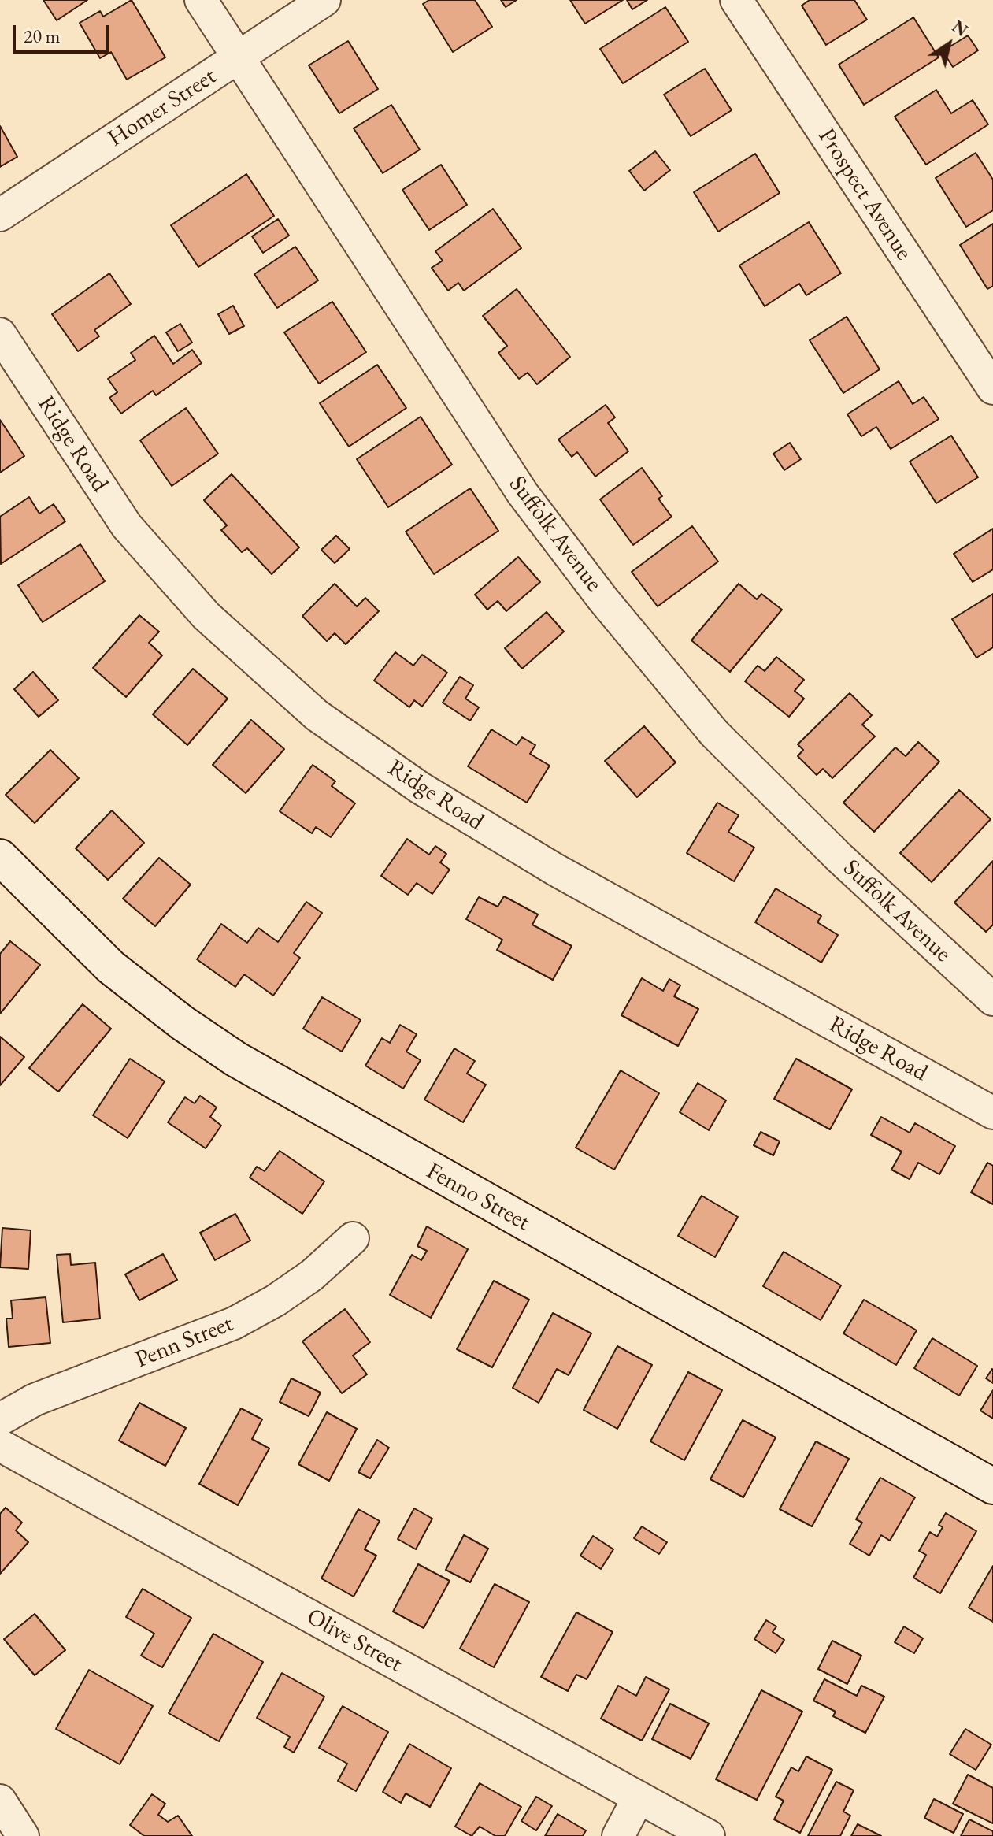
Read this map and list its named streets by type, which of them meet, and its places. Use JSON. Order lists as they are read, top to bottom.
{
  "streets": {
    "street": [
      "Homer Street",
      "Prospect Avenue",
      "Ridge Road",
      "Suffolk Avenue",
      "Fenno Street",
      "Penn Street",
      "Olive Street"
    ]
  },
  "crossings": [
    ["Homer Street", "Suffolk Avenue"]
  ],
  "scale_bar": "20 m",
  "north": "top right"
}
